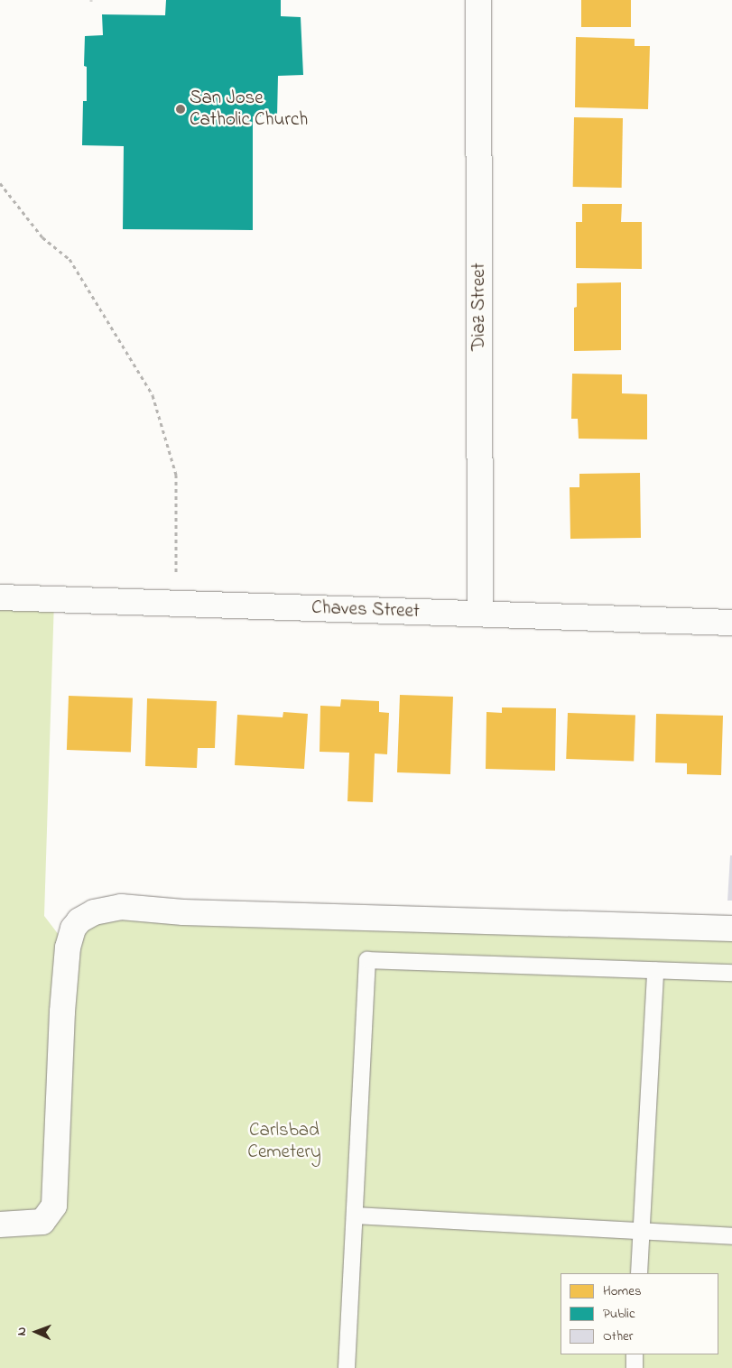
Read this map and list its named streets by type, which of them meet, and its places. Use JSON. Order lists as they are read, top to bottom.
{
  "streets": {
    "street": ["Diaz Street", "Chaves Street"]
  },
  "crossings": [
    ["Diaz Street", "Chaves Street"]
  ],
  "parks": ["Carlsbad Cemetery"],
  "places": ["San Jose Catholic Church"],
  "legend": ["Homes", "Public", "Other"],
  "north": "left"
}
